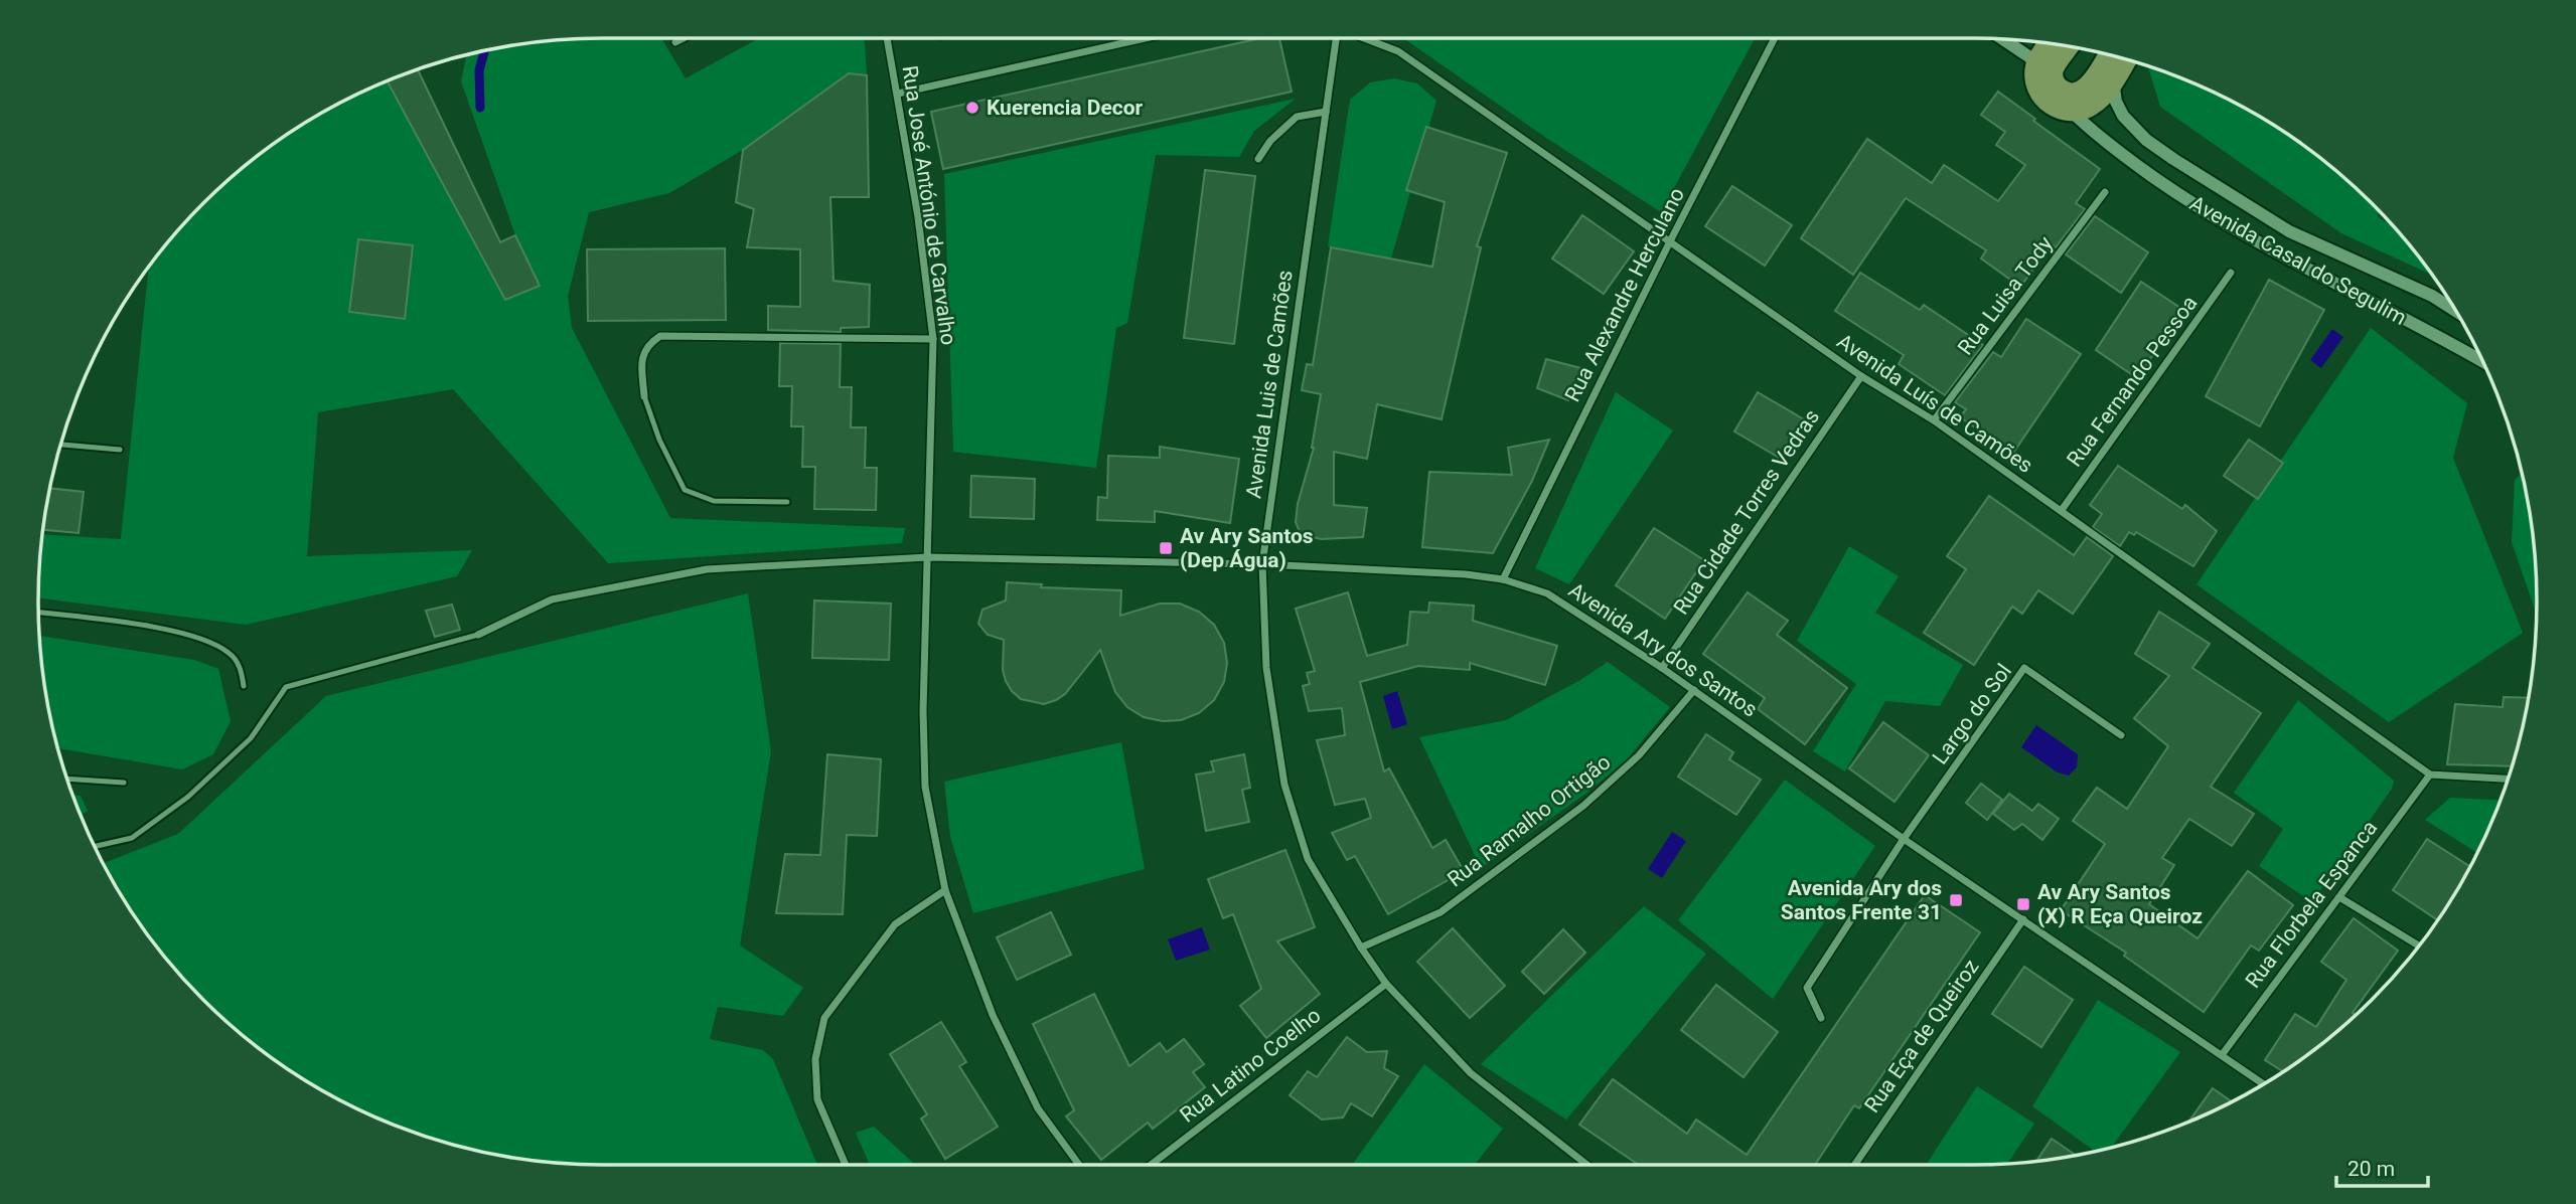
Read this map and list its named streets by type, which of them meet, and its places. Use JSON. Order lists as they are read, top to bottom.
{
  "streets": {
    "main road": ["Avenida Casal do Segulim"],
    "street": [
      "Rua José António de Carvalho",
      "Rua Alexandre Herculano",
      "Rua Luisa Tody",
      "Rua Fernando Pessoa",
      "Avenida Luis de Camões",
      "Avenida Luís de Camões",
      "Rua Cidade Torres Vedras",
      "Avenida Ary dos Santos",
      "Largo do Sol",
      "Rua Ramalho Ortigão",
      "Rua Florbela Espanca",
      "Rua Eça de Queiroz",
      "Rua Latino Coelho"
    ]
  },
  "crossings": [
    ["Rua José António de Carvalho", "Avenida Ary dos Santos"],
    ["Rua Alexandre Herculano", "Avenida Luís de Camões"],
    ["Rua Alexandre Herculano", "Avenida Ary dos Santos"],
    ["Rua Luisa Tody", "Avenida Luís de Camões"],
    ["Rua Fernando Pessoa", "Avenida Luís de Camões"],
    ["Avenida Luis de Camões", "Avenida Ary dos Santos"],
    ["Avenida Luis de Camões", "Rua Ramalho Ortigão"],
    ["Avenida Luis de Camões", "Rua Latino Coelho"],
    ["Avenida Luís de Camões", "Rua Cidade Torres Vedras"],
    ["Avenida Luís de Camões", "Rua Florbela Espanca"],
    ["Rua Cidade Torres Vedras", "Avenida Ary dos Santos"],
    ["Avenida Ary dos Santos", "Largo do Sol"],
    ["Avenida Ary dos Santos", "Rua Ramalho Ortigão"],
    ["Avenida Ary dos Santos", "Rua Florbela Espanca"],
    ["Avenida Ary dos Santos", "Rua Eça de Queiroz"]
  ],
  "places": {
    "other": ["Kuerencia Decor"],
    "transit": ["Av Ary Santos (Dep Água)", "Avenida Ary dos Santos Frente 31", "Av Ary Santos (X) R Eça Queiroz"]
  },
  "scale_bar": "20 m"
}
